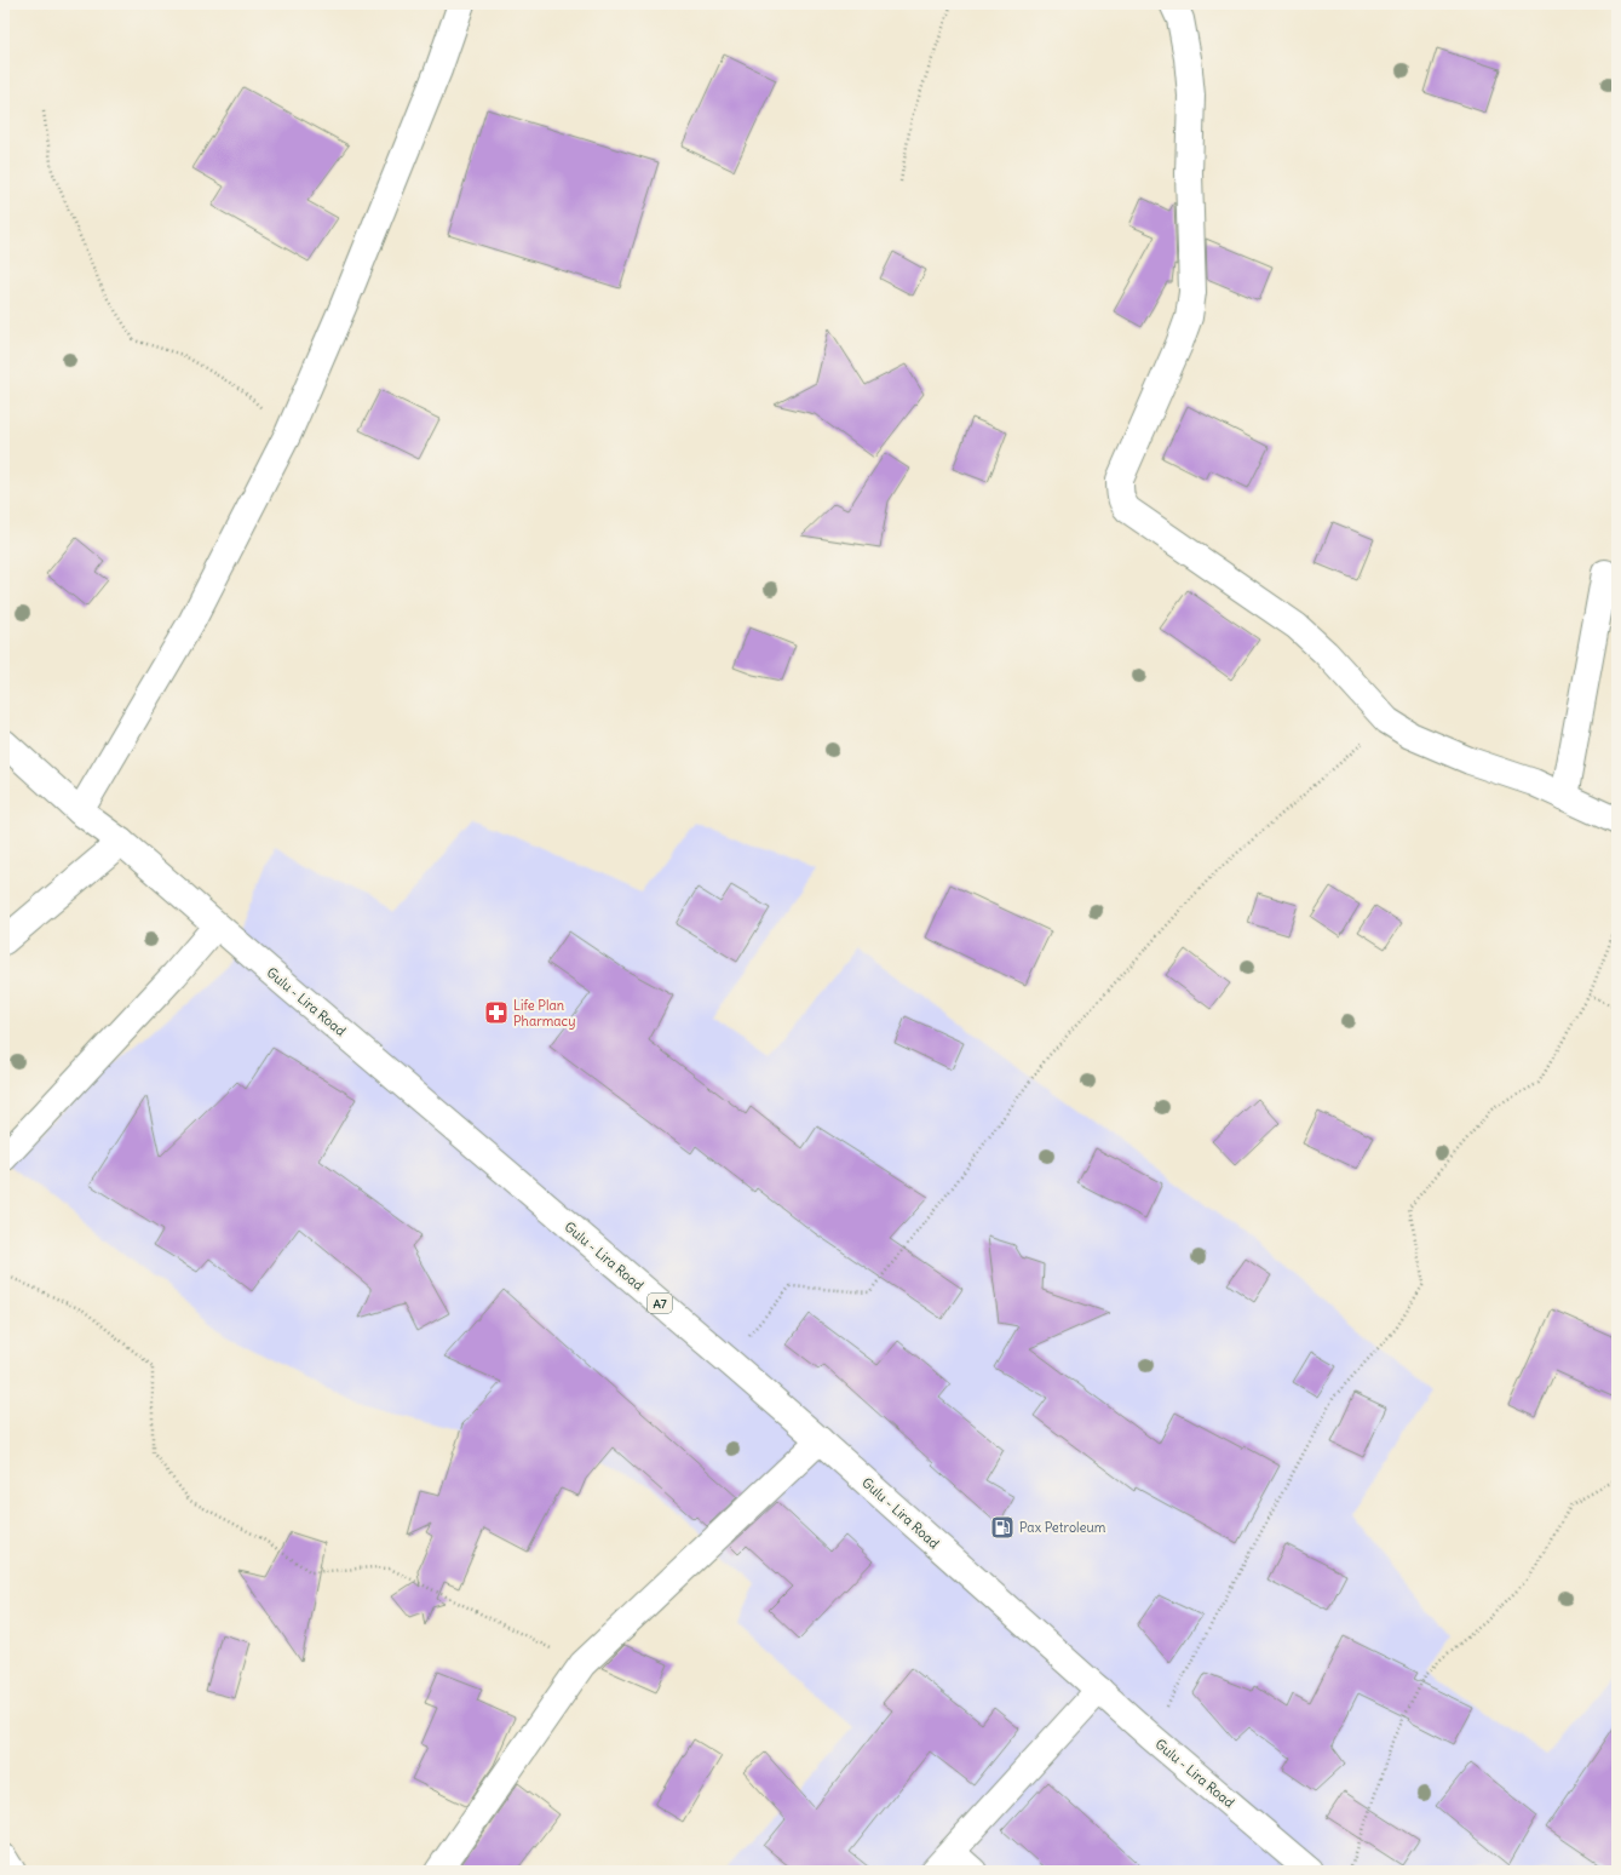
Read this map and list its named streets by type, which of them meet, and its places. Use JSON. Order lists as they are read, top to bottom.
{
  "streets": {
    "street": ["Gulu - Lira Road", "A7"]
  },
  "places": {
    "pharmacy": ["Life Plan Pharmacy"],
    "fuel station": ["Pax Petroleum"]
  }
}
